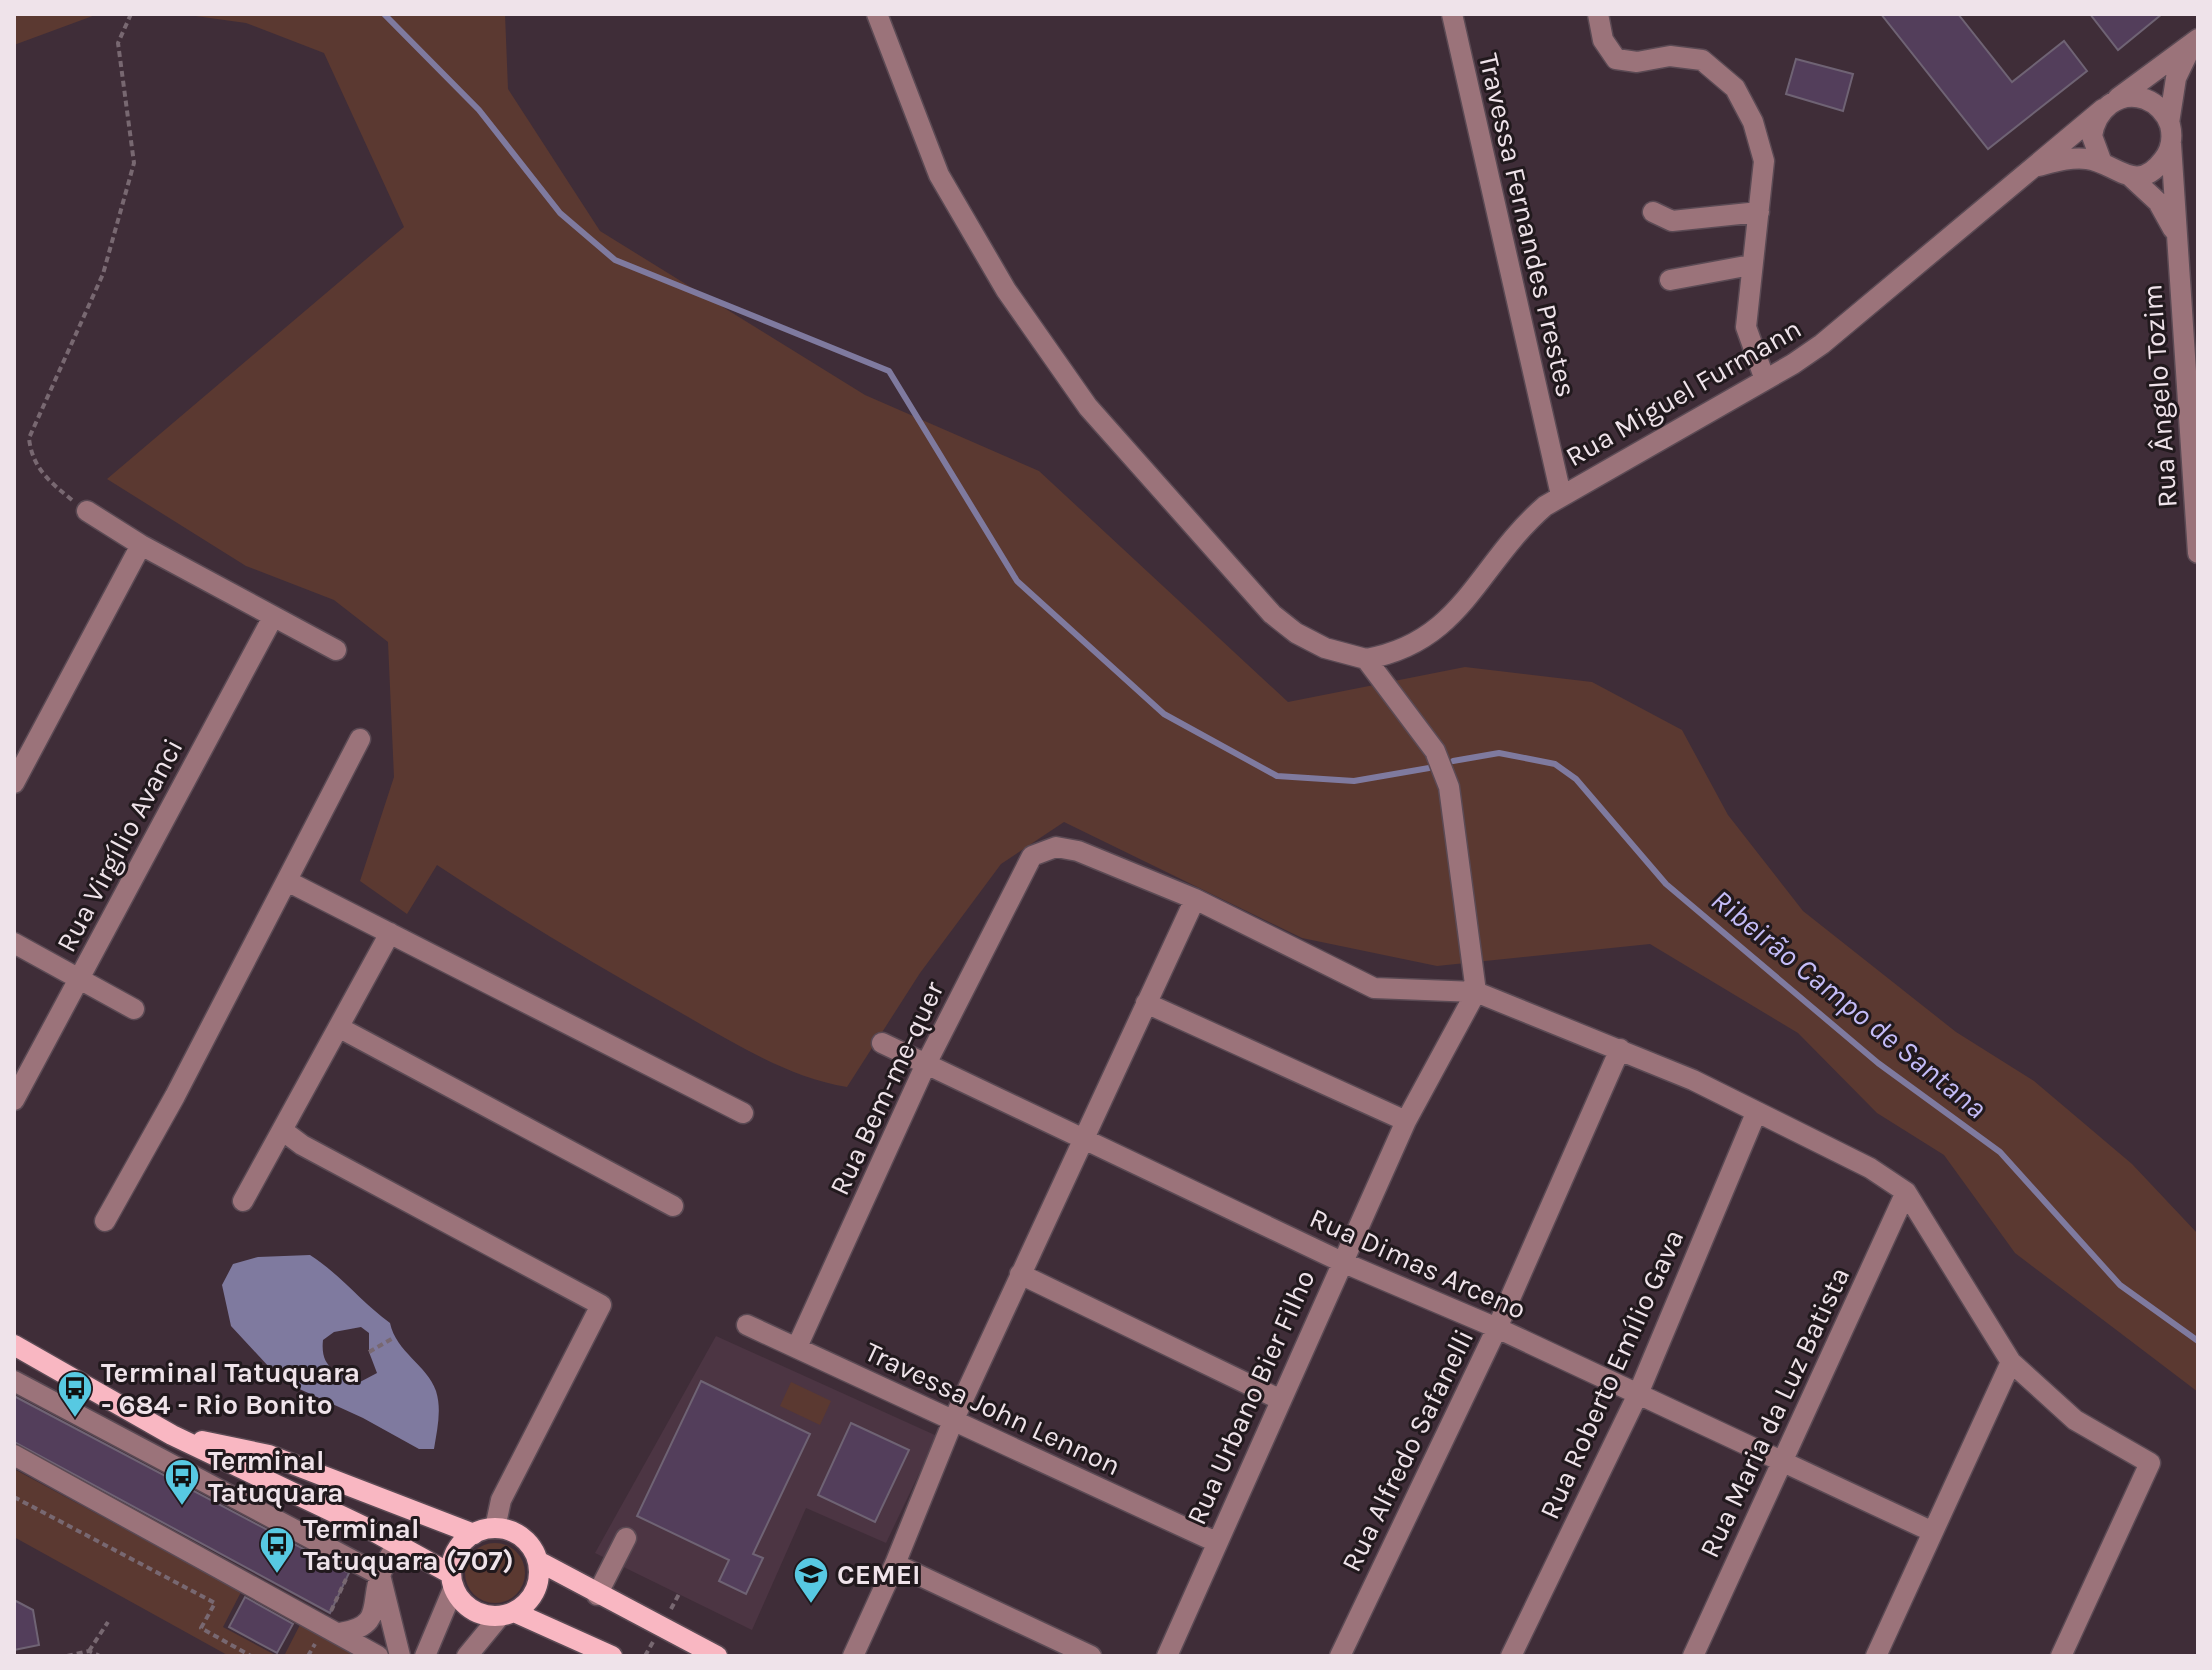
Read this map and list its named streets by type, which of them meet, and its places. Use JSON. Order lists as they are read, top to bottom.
{
  "streets": {
    "street": [
      "Travessa Fernandes Prestes",
      "Rua Miguel Furmann",
      "Rua Ângelo Tozim",
      "Rua Virgílio Avanci",
      "Rua Bem-me-quer",
      "Rua Dimas Arceno",
      "Rua Roberto Emílio Gava",
      "Rua Urbano Bier Filho",
      "Travessa John Lennon",
      "Rua Maria da Luz Batista",
      "Rua Alfredo Safanelli"
    ]
  },
  "crossings": [
    ["Travessa Fernandes Prestes", "Rua Miguel Furmann"],
    ["Rua Miguel Furmann", "Rua Ângelo Tozim"],
    ["Rua Bem-me-quer", "Rua Dimas Arceno"],
    ["Rua Bem-me-quer", "Travessa John Lennon"],
    ["Rua Dimas Arceno", "Rua Roberto Emílio Gava"],
    ["Rua Dimas Arceno", "Rua Urbano Bier Filho"],
    ["Rua Dimas Arceno", "Rua Maria da Luz Batista"],
    ["Rua Dimas Arceno", "Rua Alfredo Safanelli"],
    ["Rua Urbano Bier Filho", "Travessa John Lennon"]
  ],
  "water": ["Ribeirão Campo de Santana"],
  "places": {
    "bus stop": ["Terminal Tatuquara - 684 - Rio Bonito", "Terminal Tatuquara", "Terminal Tatuquara (707)"],
    "school or university": ["CEMEI"]
  }
}
